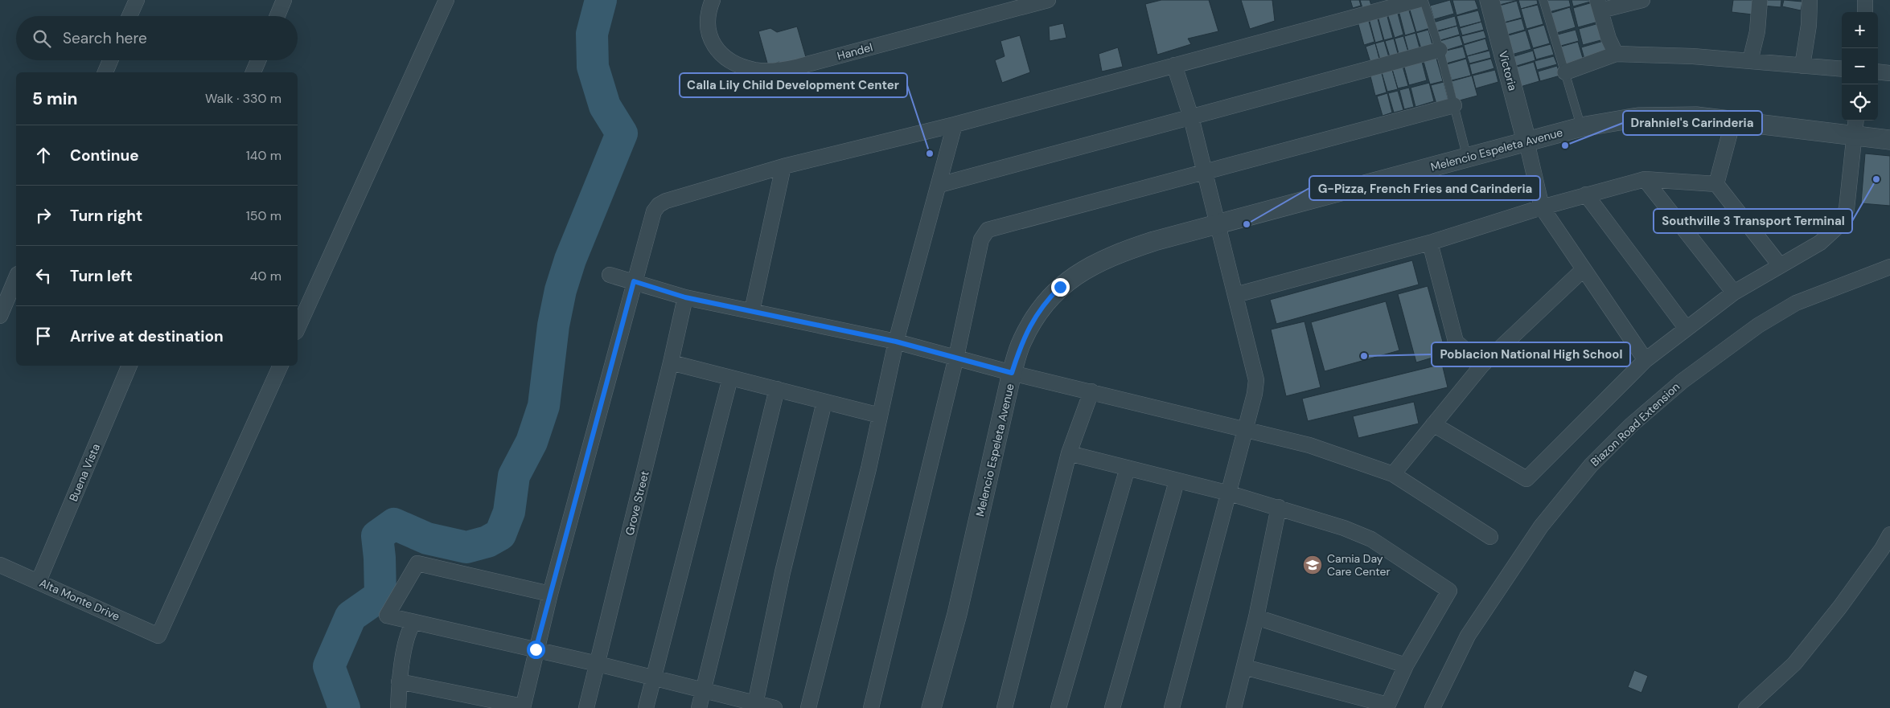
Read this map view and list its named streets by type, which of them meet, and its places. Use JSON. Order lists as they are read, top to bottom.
{
  "streets": {
    "street": [
      "Handel",
      "Victoria",
      "Melencio Espeleta Avenue",
      "Biazon Road Extension",
      "Buena Vista",
      "Grove Street",
      "Alta Monte Drive"
    ]
  },
  "crossings": [
    ["Victoria", "Melencio Espeleta Avenue"],
    ["Buena Vista", "Alta Monte Drive"]
  ],
  "places": {
    "other": [
      "Drahniel's Carinderia",
      "Calla Lily Child Development Center",
      "Southville 3 Transport Terminal",
      "G-Pizza, French Fries and Carinderia",
      "Poblacion National High School"
    ],
    "school or university": ["Camia Day Care Center"]
  },
  "page": {
    "map_buttons": ["+", "−"],
    "search": "Search here",
    "heading": ["5 min", "Walk · 330 m"],
    "list": [
      ["Continue", "140 m"],
      ["Turn right", "150 m"],
      ["Turn left", "40 m"],
      "Arrive at destination"
    ]
  }
}
